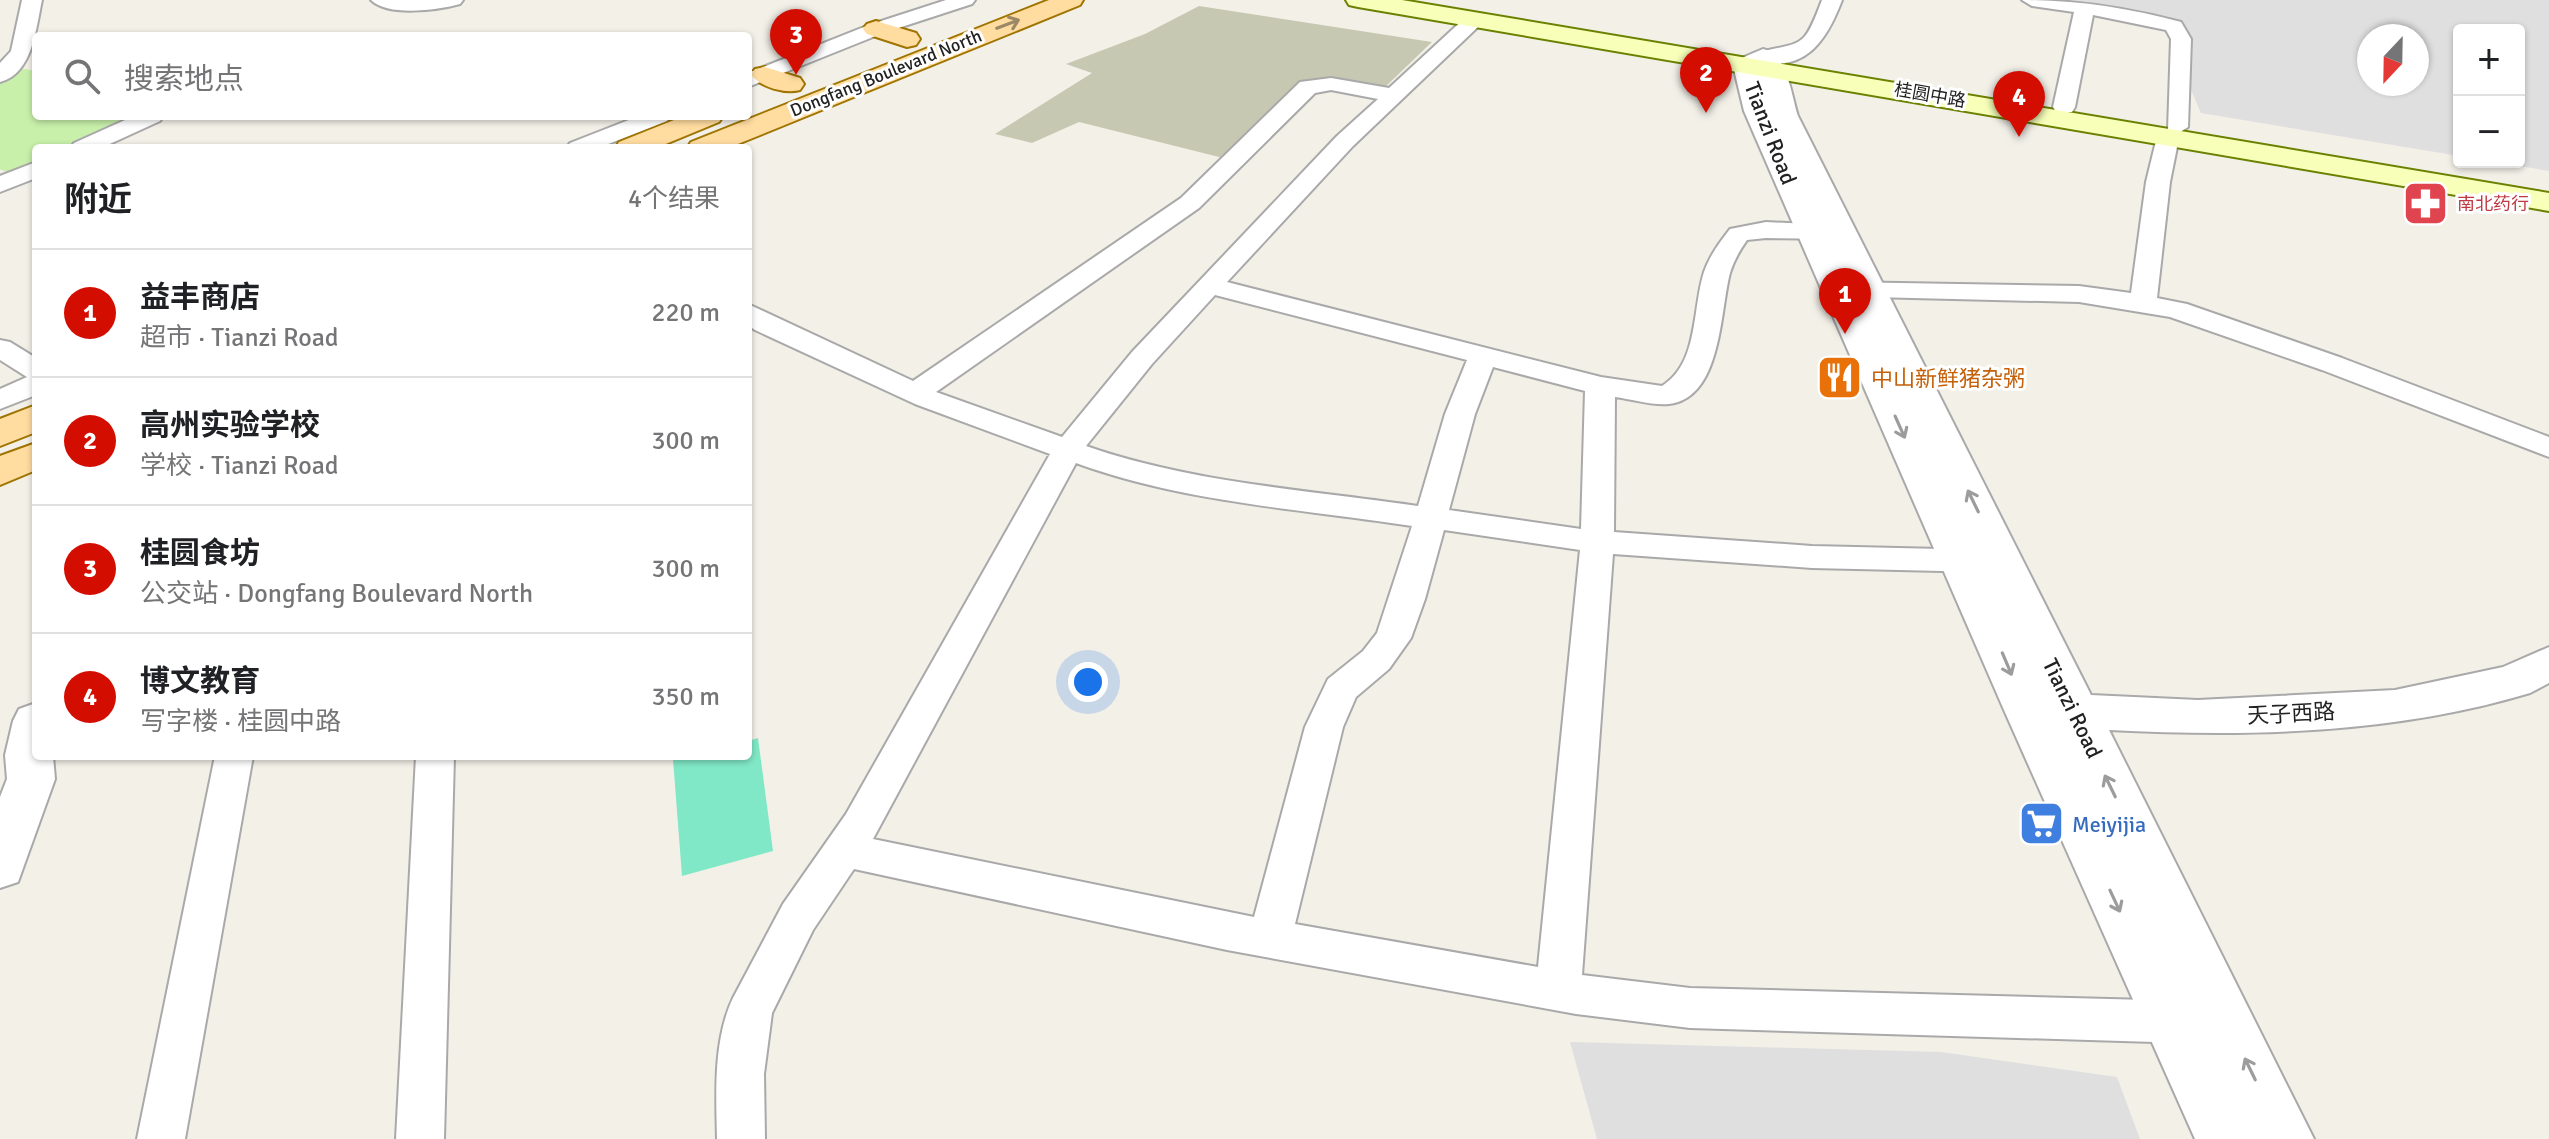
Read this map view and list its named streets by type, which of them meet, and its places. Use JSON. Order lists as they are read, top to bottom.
{
  "streets": {
    "main road": ["Dongfang Boulevard North", "桂圆中路"],
    "street": ["Tianzi Road", "天子西路"]
  },
  "crossings": [
    ["桂圆中路", "Tianzi Road"],
    ["Tianzi Road", "天子西路"]
  ],
  "places": {
    "pharmacy": ["南北药行"],
    "restaurant": ["中山新鲜猪杂粥"],
    "supermarket": ["Meiyijia"]
  },
  "north": "bottom",
  "page": {
    "pins": [
      "3",
      "2",
      "4",
      "1"
    ],
    "map_buttons": ["+", "−"],
    "search": "搜索地点",
    "heading": ["附近", "4个结果"],
    "list": [
      {
        "mark": "1",
        "name": "益丰商店",
        "note": "超市 · Tianzi Road",
        "value": "220 m"
      },
      {
        "mark": "2",
        "name": "高州实验学校",
        "note": "学校 · Tianzi Road",
        "value": "300 m"
      },
      {
        "mark": "3",
        "name": "桂圆食坊",
        "note": "公交站 · Dongfang Boulevard North",
        "value": "300 m"
      },
      {
        "mark": "4",
        "name": "博文教育",
        "note": "写字楼 · 桂圆中路",
        "value": "350 m"
      }
    ]
  }
}
